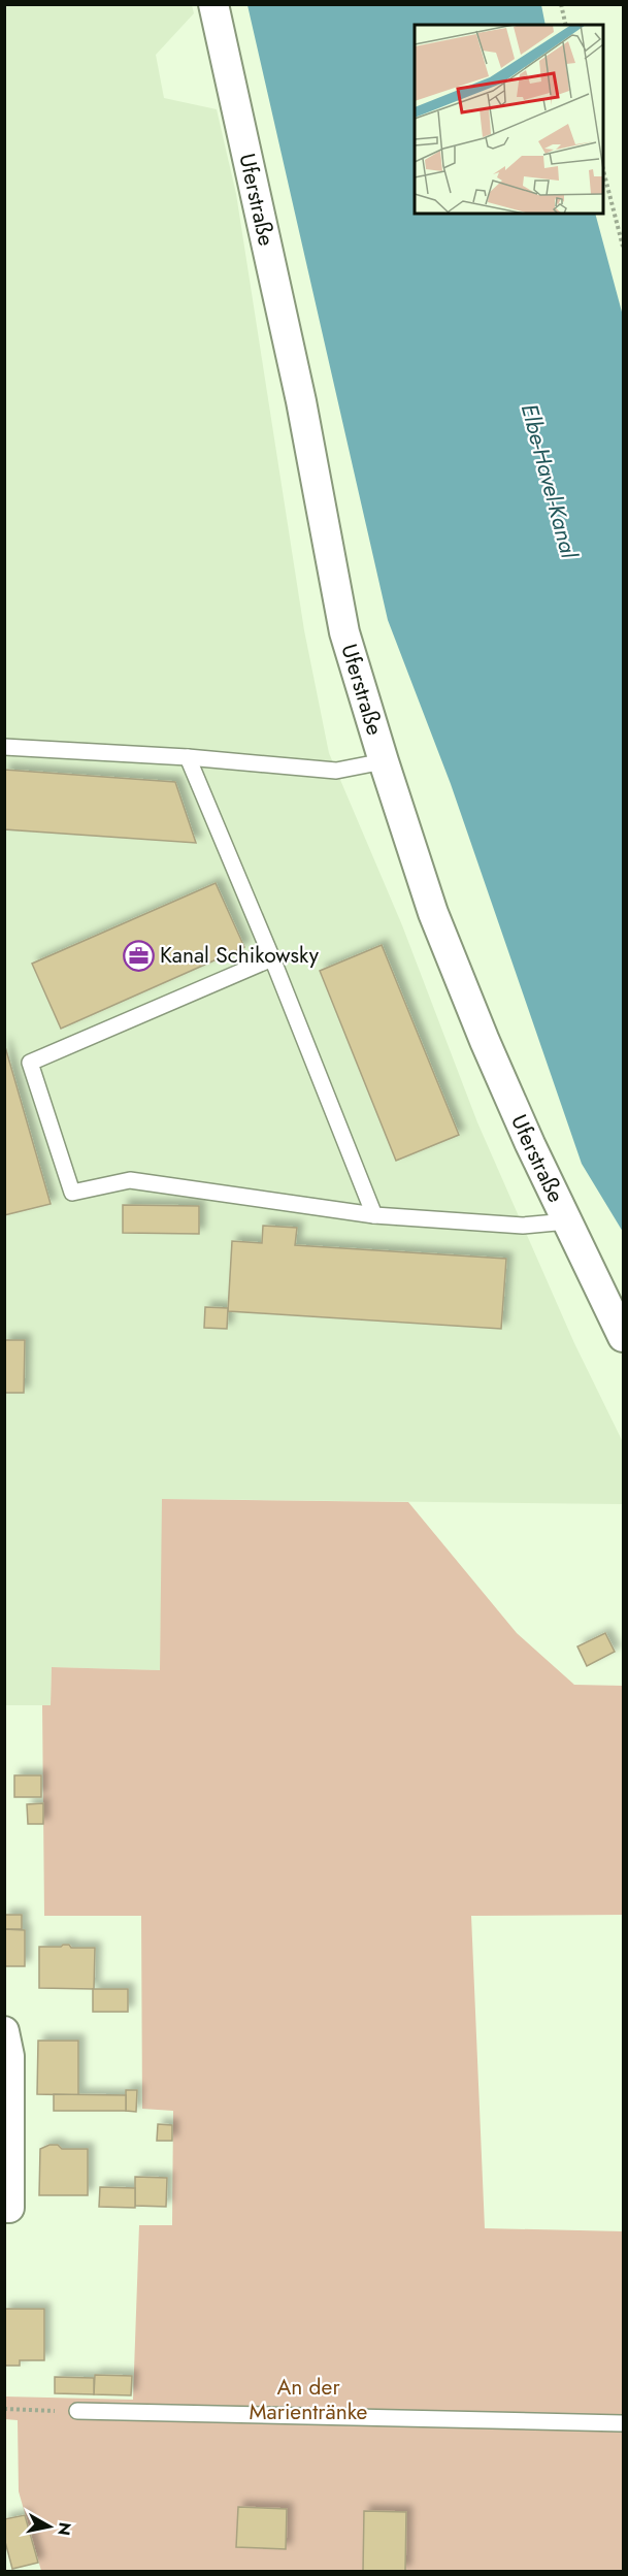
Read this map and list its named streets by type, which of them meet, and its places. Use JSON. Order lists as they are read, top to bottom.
{
  "streets": {
    "street": ["Uferstraße"]
  },
  "water": ["Elbe-Havel-Kanal"],
  "parks": ["An der Marientränke"],
  "places": {
    "office": ["Kanal Schikowsky"]
  },
  "north": "right"
}
